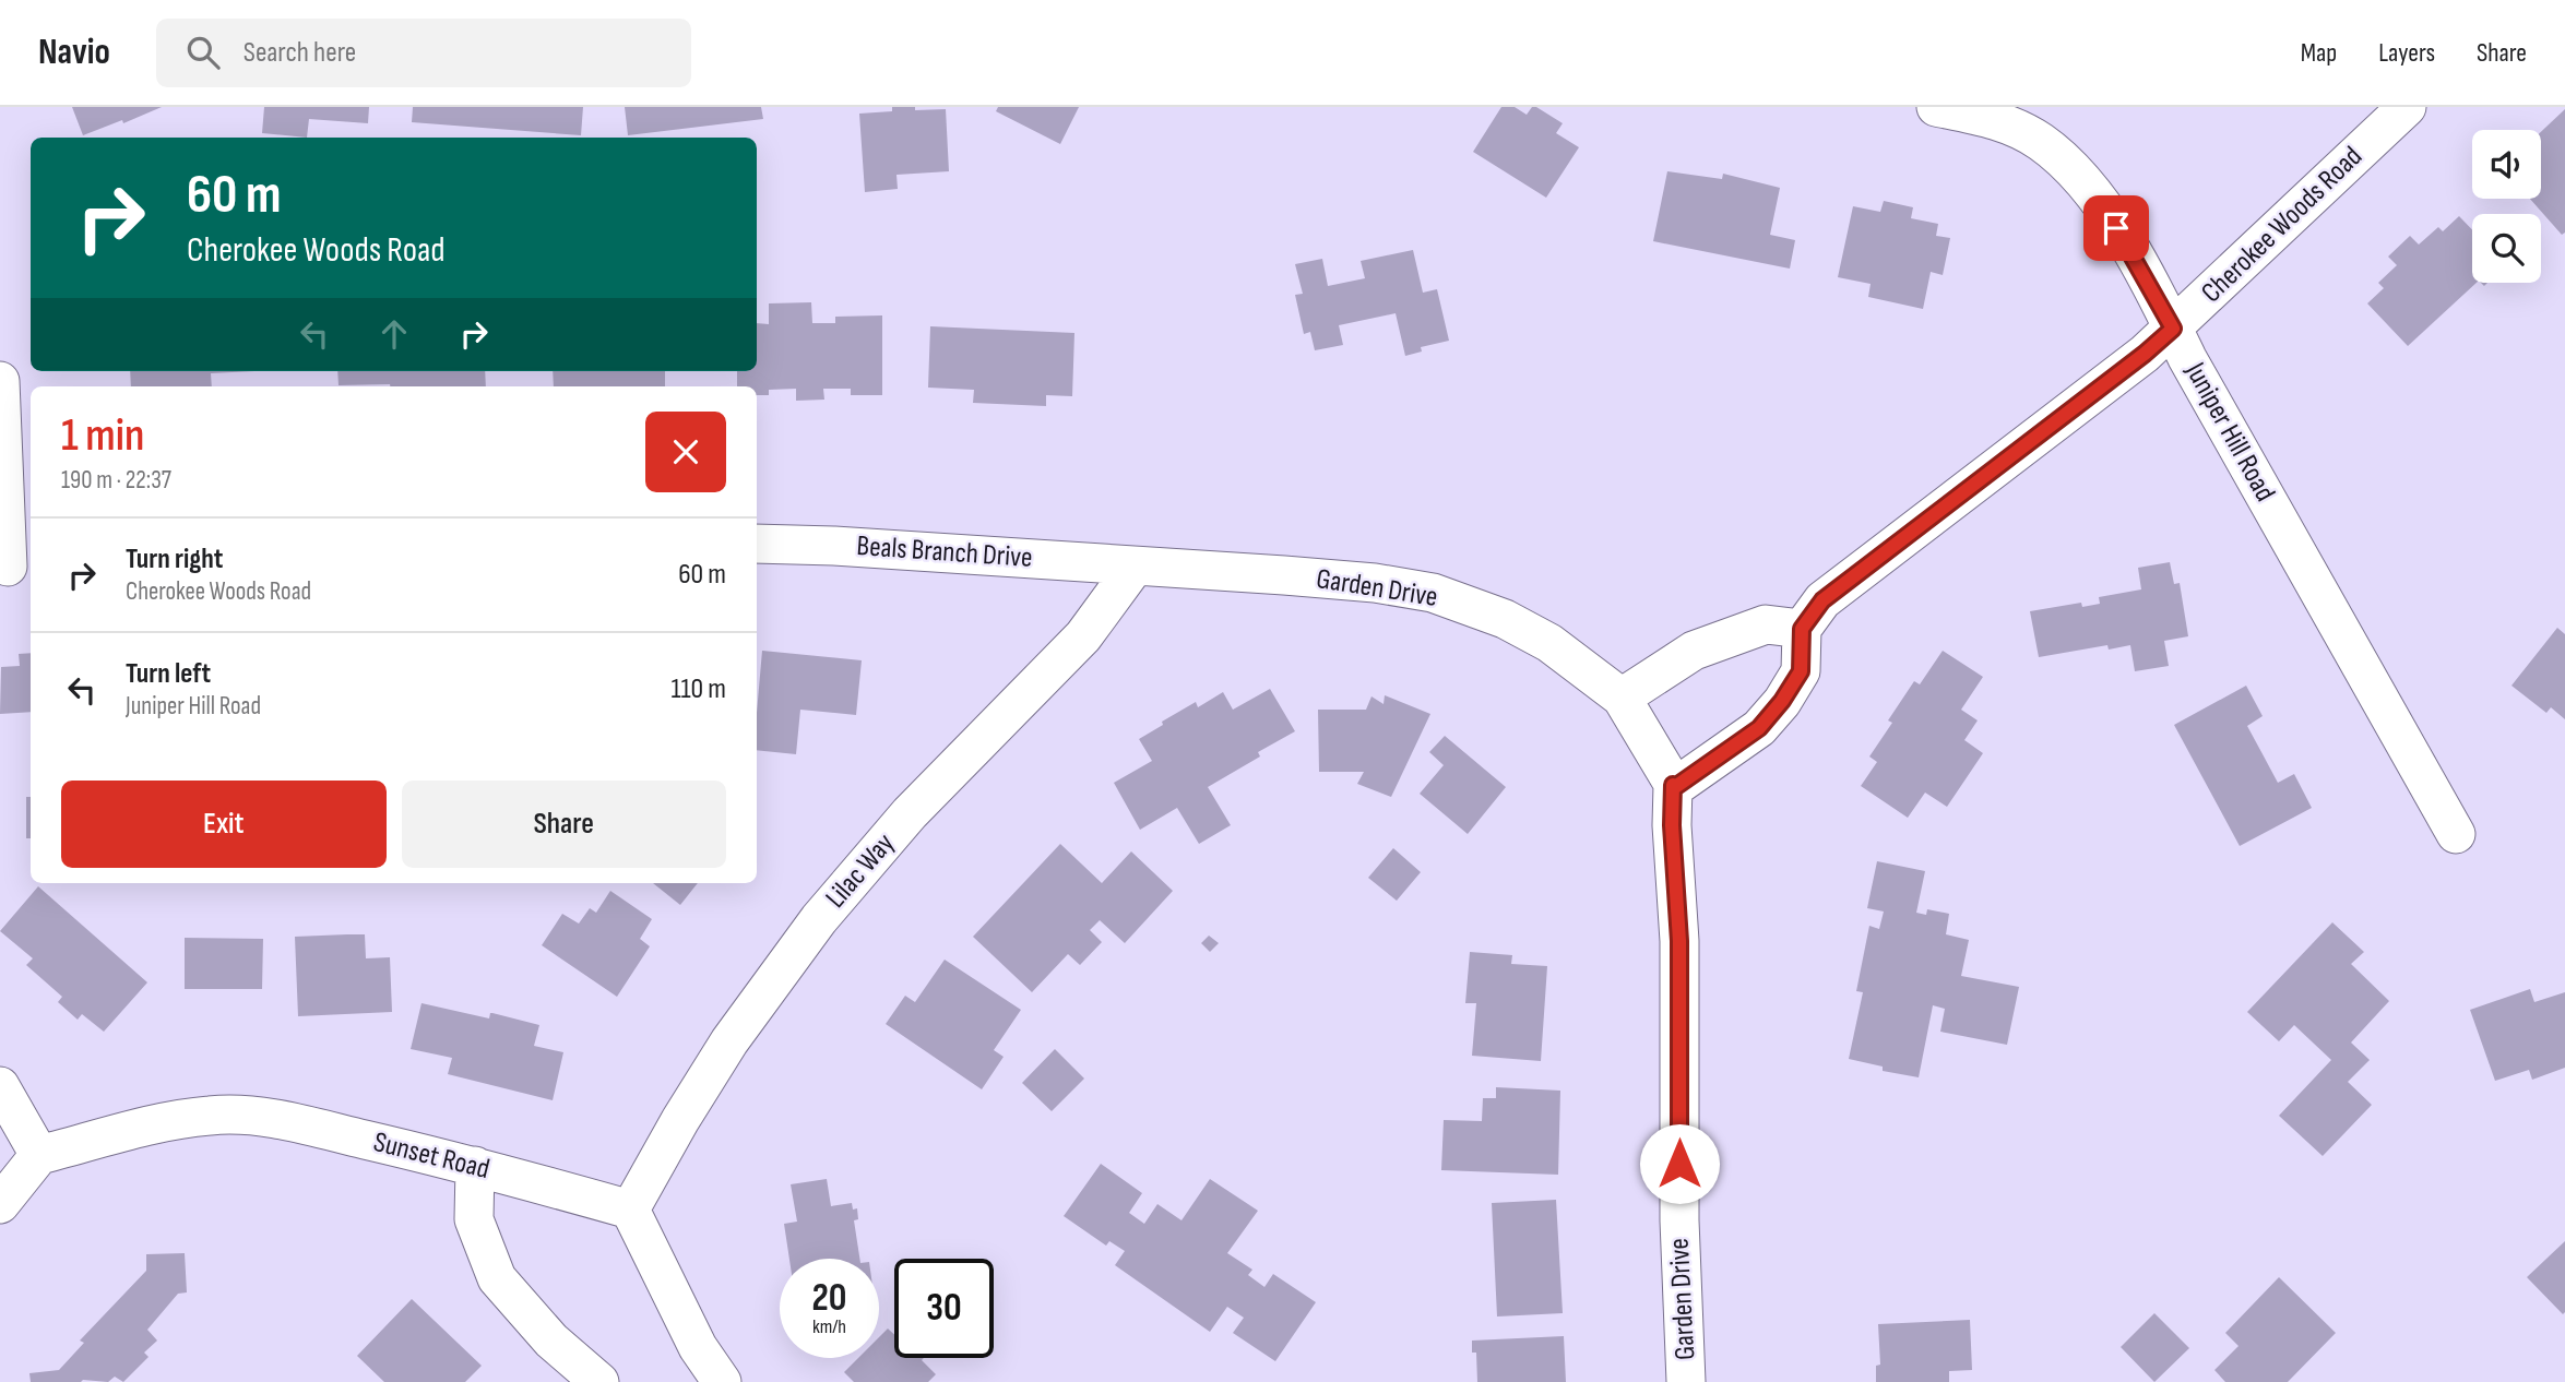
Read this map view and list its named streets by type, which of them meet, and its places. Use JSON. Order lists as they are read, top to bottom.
{
  "streets": {
    "street": [
      "Cherokee Woods Road",
      "Juniper Hill Road",
      "Beals Branch Drive",
      "Garden Drive",
      "Lilac Way",
      "Sunset Road"
    ]
  },
  "crossings": [
    ["Cherokee Woods Road", "Juniper Hill Road"],
    ["Beals Branch Drive", "Garden Drive"],
    ["Beals Branch Drive", "Lilac Way"],
    ["Garden Drive", "Lilac Way"],
    ["Lilac Way", "Sunset Road"]
  ],
  "page": {
    "header": "Navio",
    "search": "Search here",
    "nav": ["Map", "Layers", "Share"],
    "turn": ["60 m", "Cherokee Woods Road"],
    "heading": ["1 min", "190 m · 22:37"],
    "list": [
      {
        "name": "Turn right",
        "note": "Cherokee Woods Road",
        "value": "60 m"
      },
      {
        "name": "Turn left",
        "note": "Juniper Hill Road",
        "value": "110 m"
      }
    ],
    "buttons": ["Exit", "Share"],
    "speed": "20 km/h",
    "limit": "30"
  }
}
